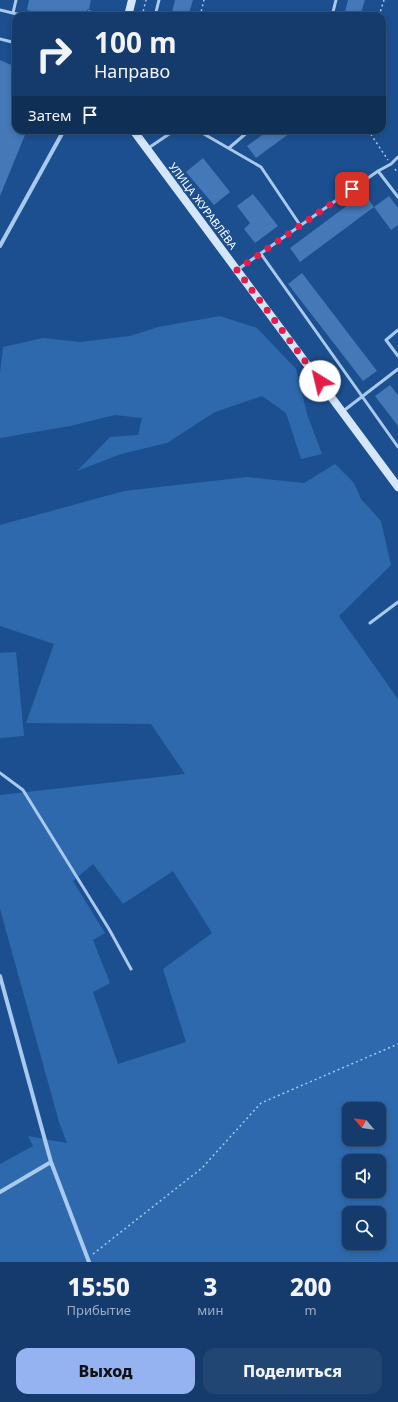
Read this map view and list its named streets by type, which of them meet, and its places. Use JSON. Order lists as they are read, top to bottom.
{
  "streets": {
    "street": ["УЛИЦА ЖУРАВЛЁВА"]
  },
  "north": "top left",
  "page": {
    "turn": ["100 m", "Направо"],
    "then": "Затем",
    "eta": [
      "15:50",
      "Прибытие",
      "3",
      "мин",
      "200",
      "m"
    ],
    "buttons": ["Выход", "Поделиться"]
  }
}
